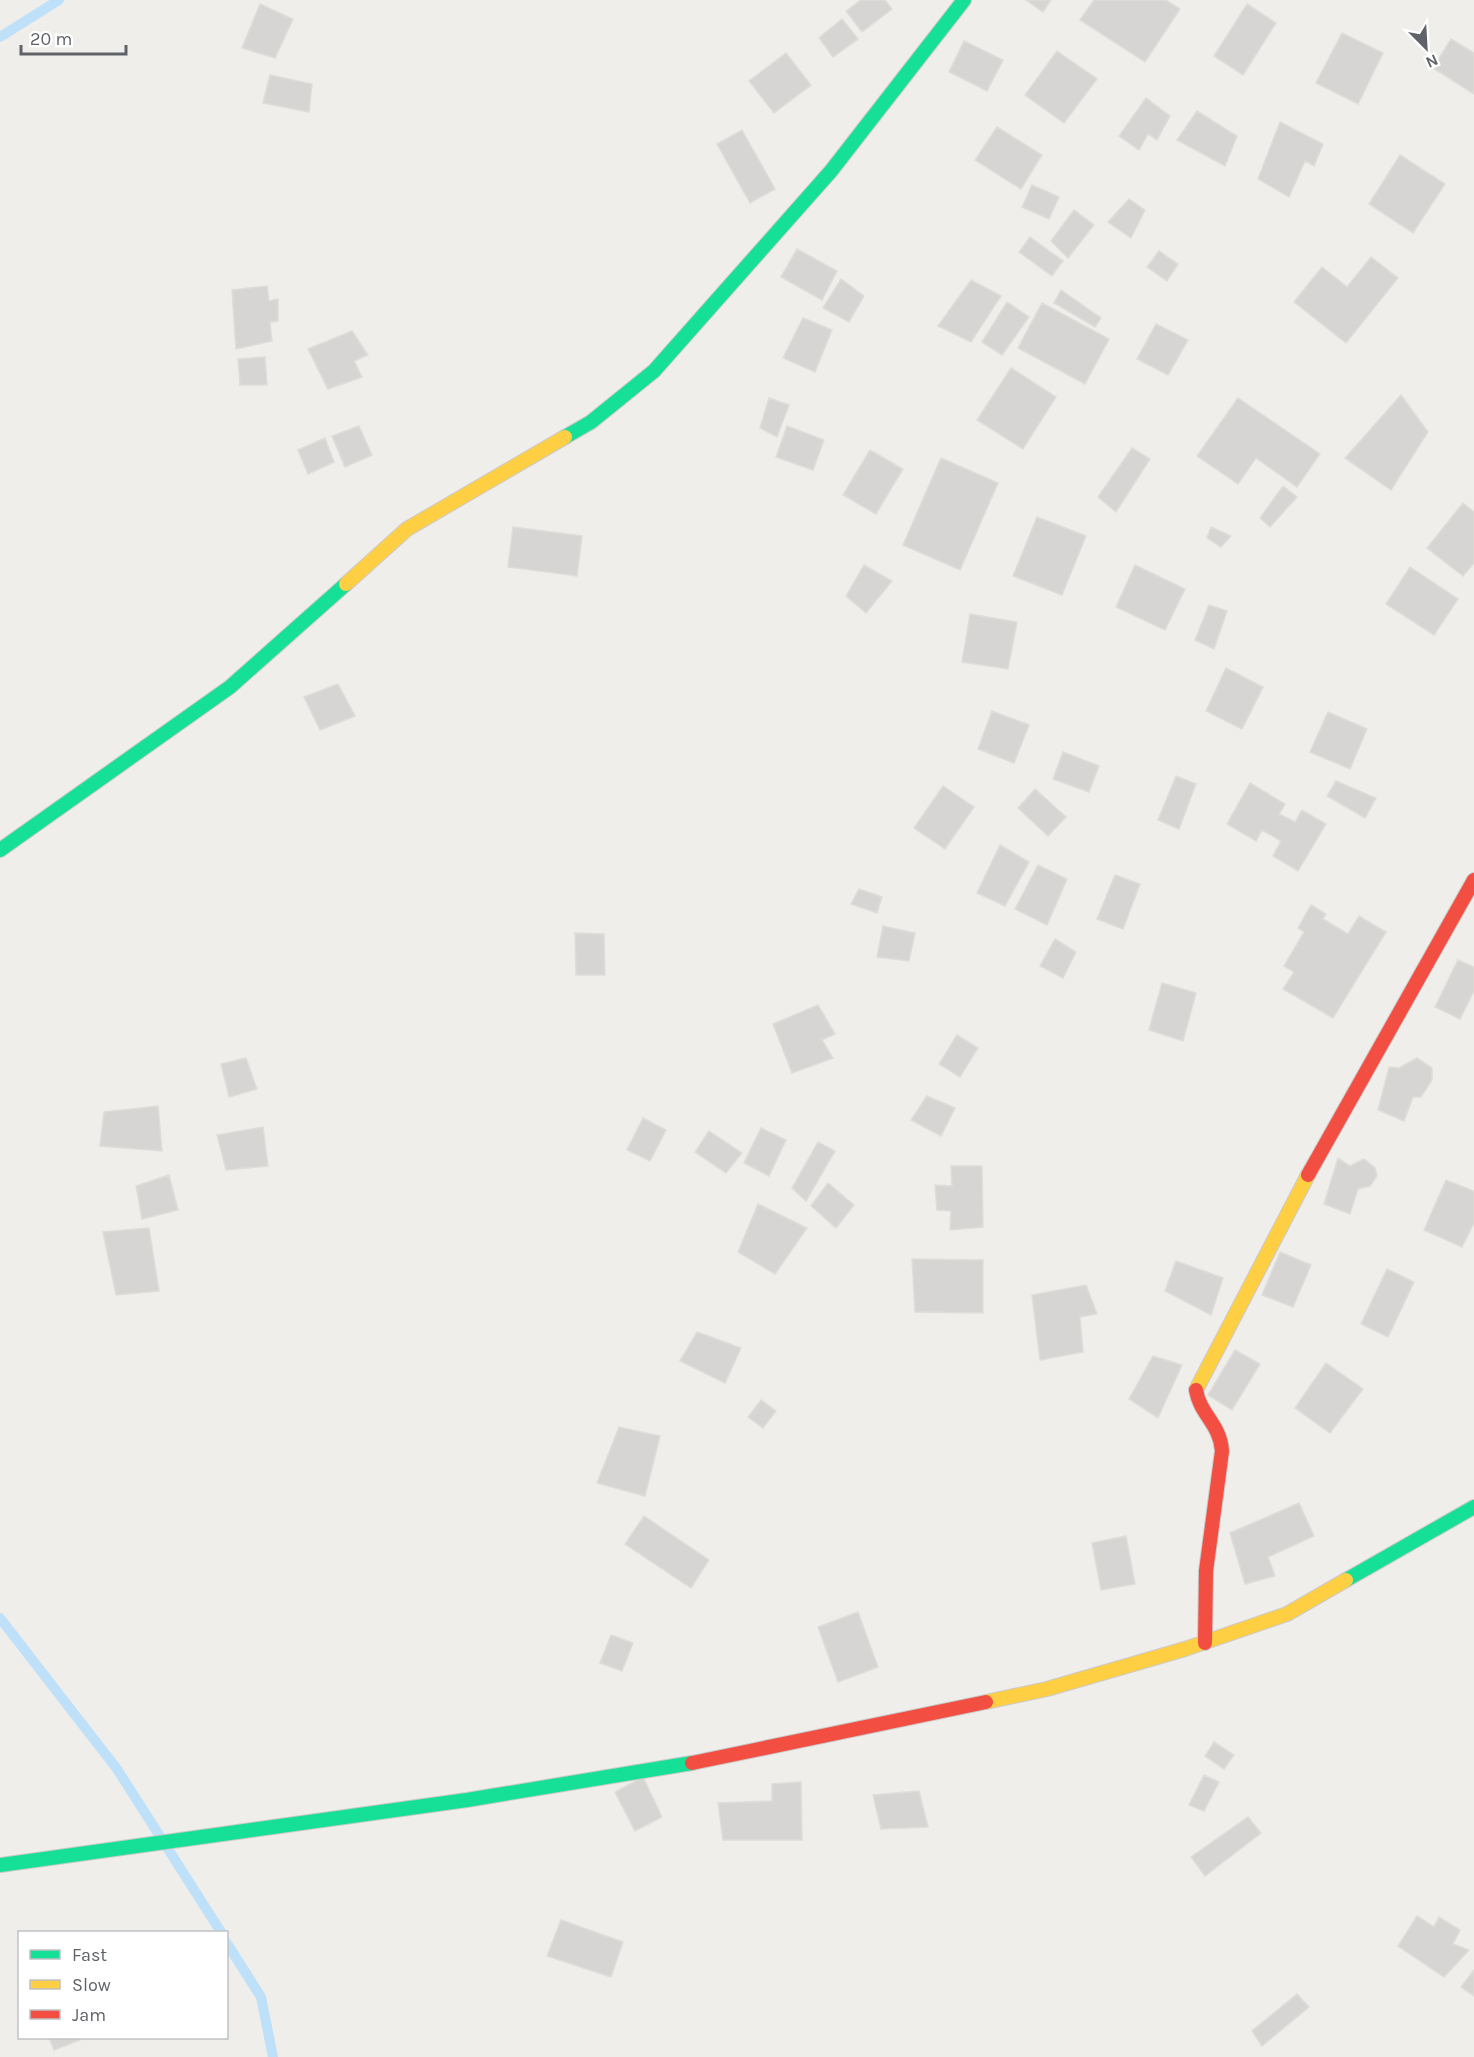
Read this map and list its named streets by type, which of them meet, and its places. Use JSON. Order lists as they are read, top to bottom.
{
  "legend": ["Fast", "Slow", "Jam"],
  "scale_bar": "20 m",
  "north": "bottom right"
}
